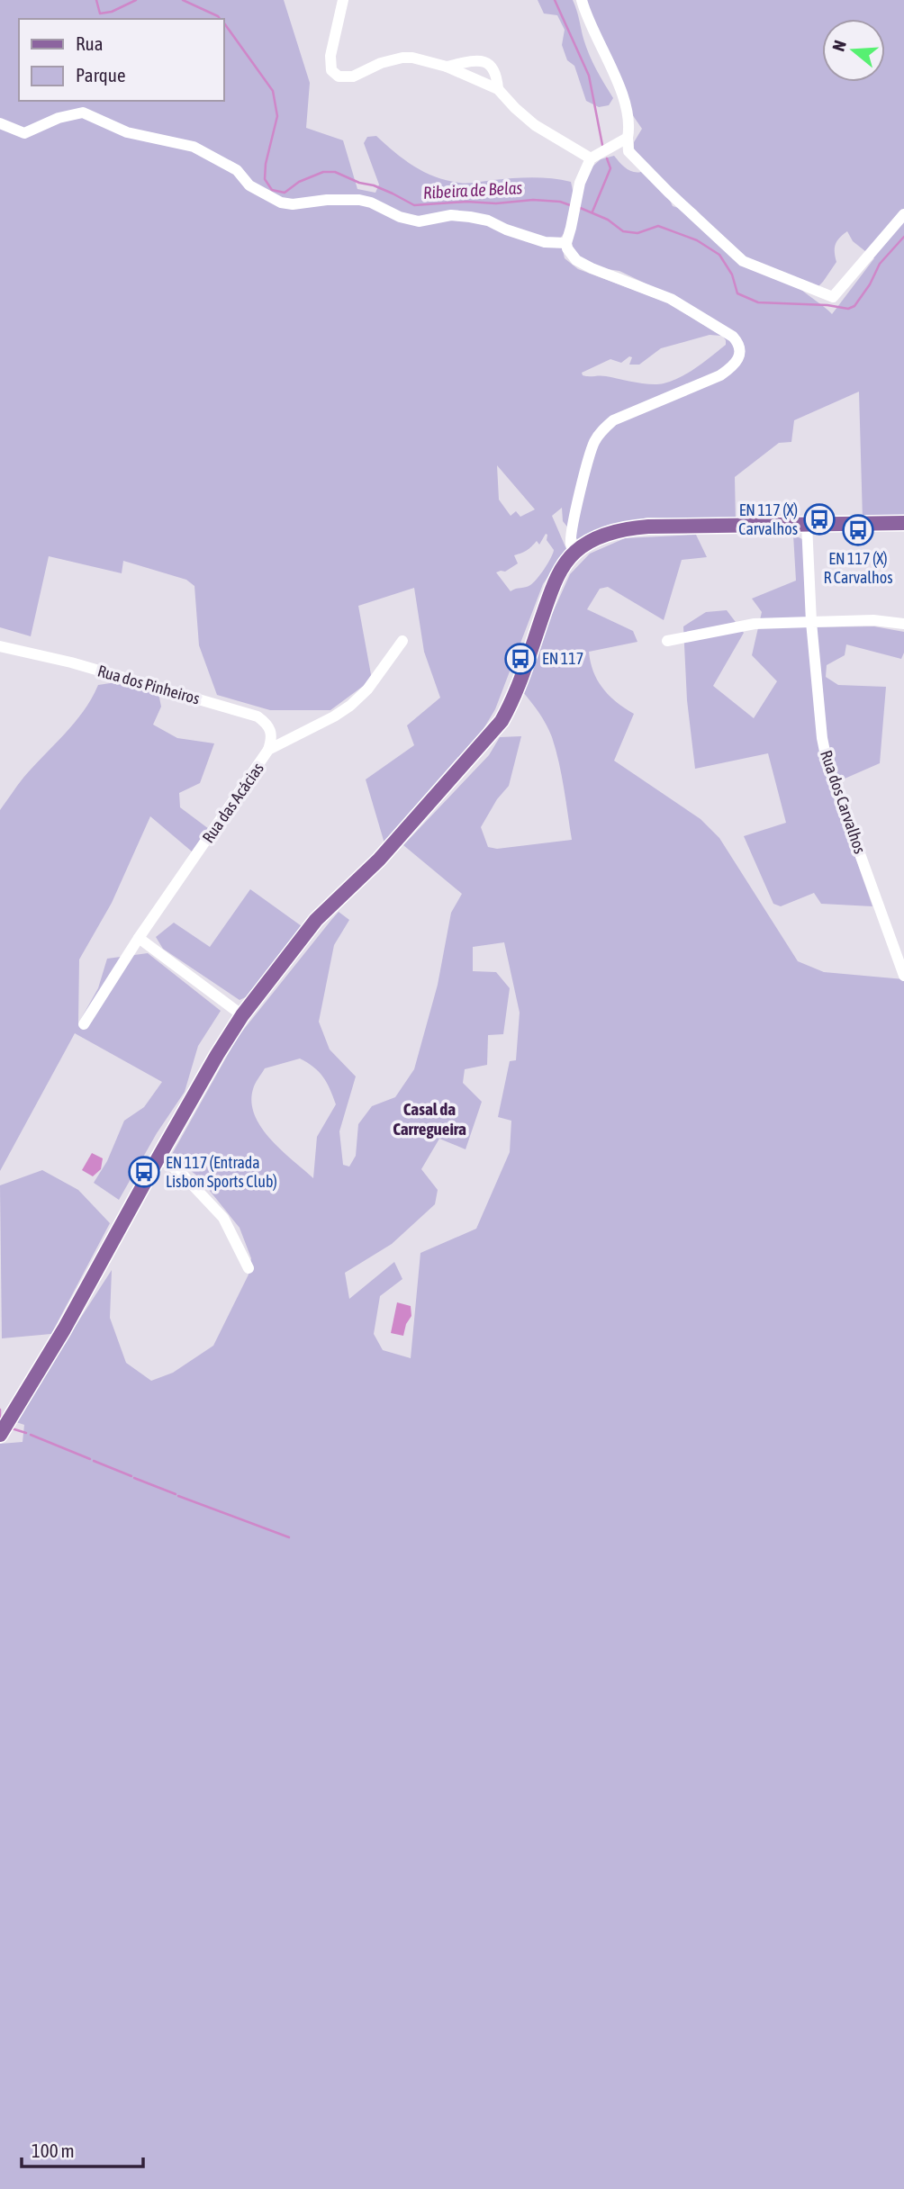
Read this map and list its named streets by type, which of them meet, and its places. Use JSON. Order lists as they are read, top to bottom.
{
  "streets": {
    "street": ["Rua dos Pinheiros", "Rua dos Carvalhos", "Rua das Acácias"]
  },
  "crossings": [
    ["Rua dos Pinheiros", "Rua das Acácias"]
  ],
  "districts": ["Casal da Carregueira"],
  "water": ["Ribeira de Belas"],
  "places": {
    "bus stop": [
      "EN 117 (X) Carvalhos",
      "EN 117 (X) R Carvalhos",
      "EN 117",
      "EN 117 (Entrada Lisbon Sports Club)"
    ]
  },
  "legend": ["Rua", "Parque"],
  "scale_bar": "100 m",
  "north": "left"
}
